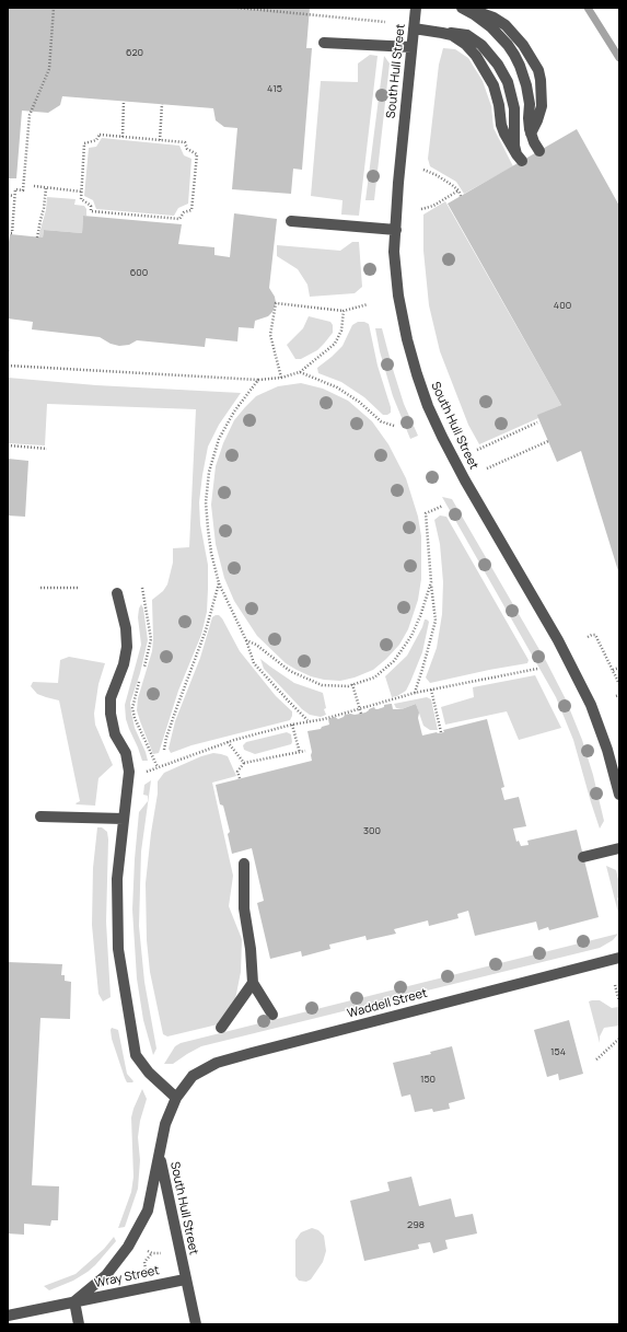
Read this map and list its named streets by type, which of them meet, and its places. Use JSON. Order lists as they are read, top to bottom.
{
  "streets": {
    "street": ["South Hull Street", "Waddell Street", "Wray Street"]
  },
  "crossings": [
    ["South Hull Street", "Waddell Street"],
    ["South Hull Street", "Wray Street"]
  ],
  "house_numbers": [
    "620",
    "415",
    "600",
    "400",
    "300",
    "154",
    "150",
    "298"
  ]
}
